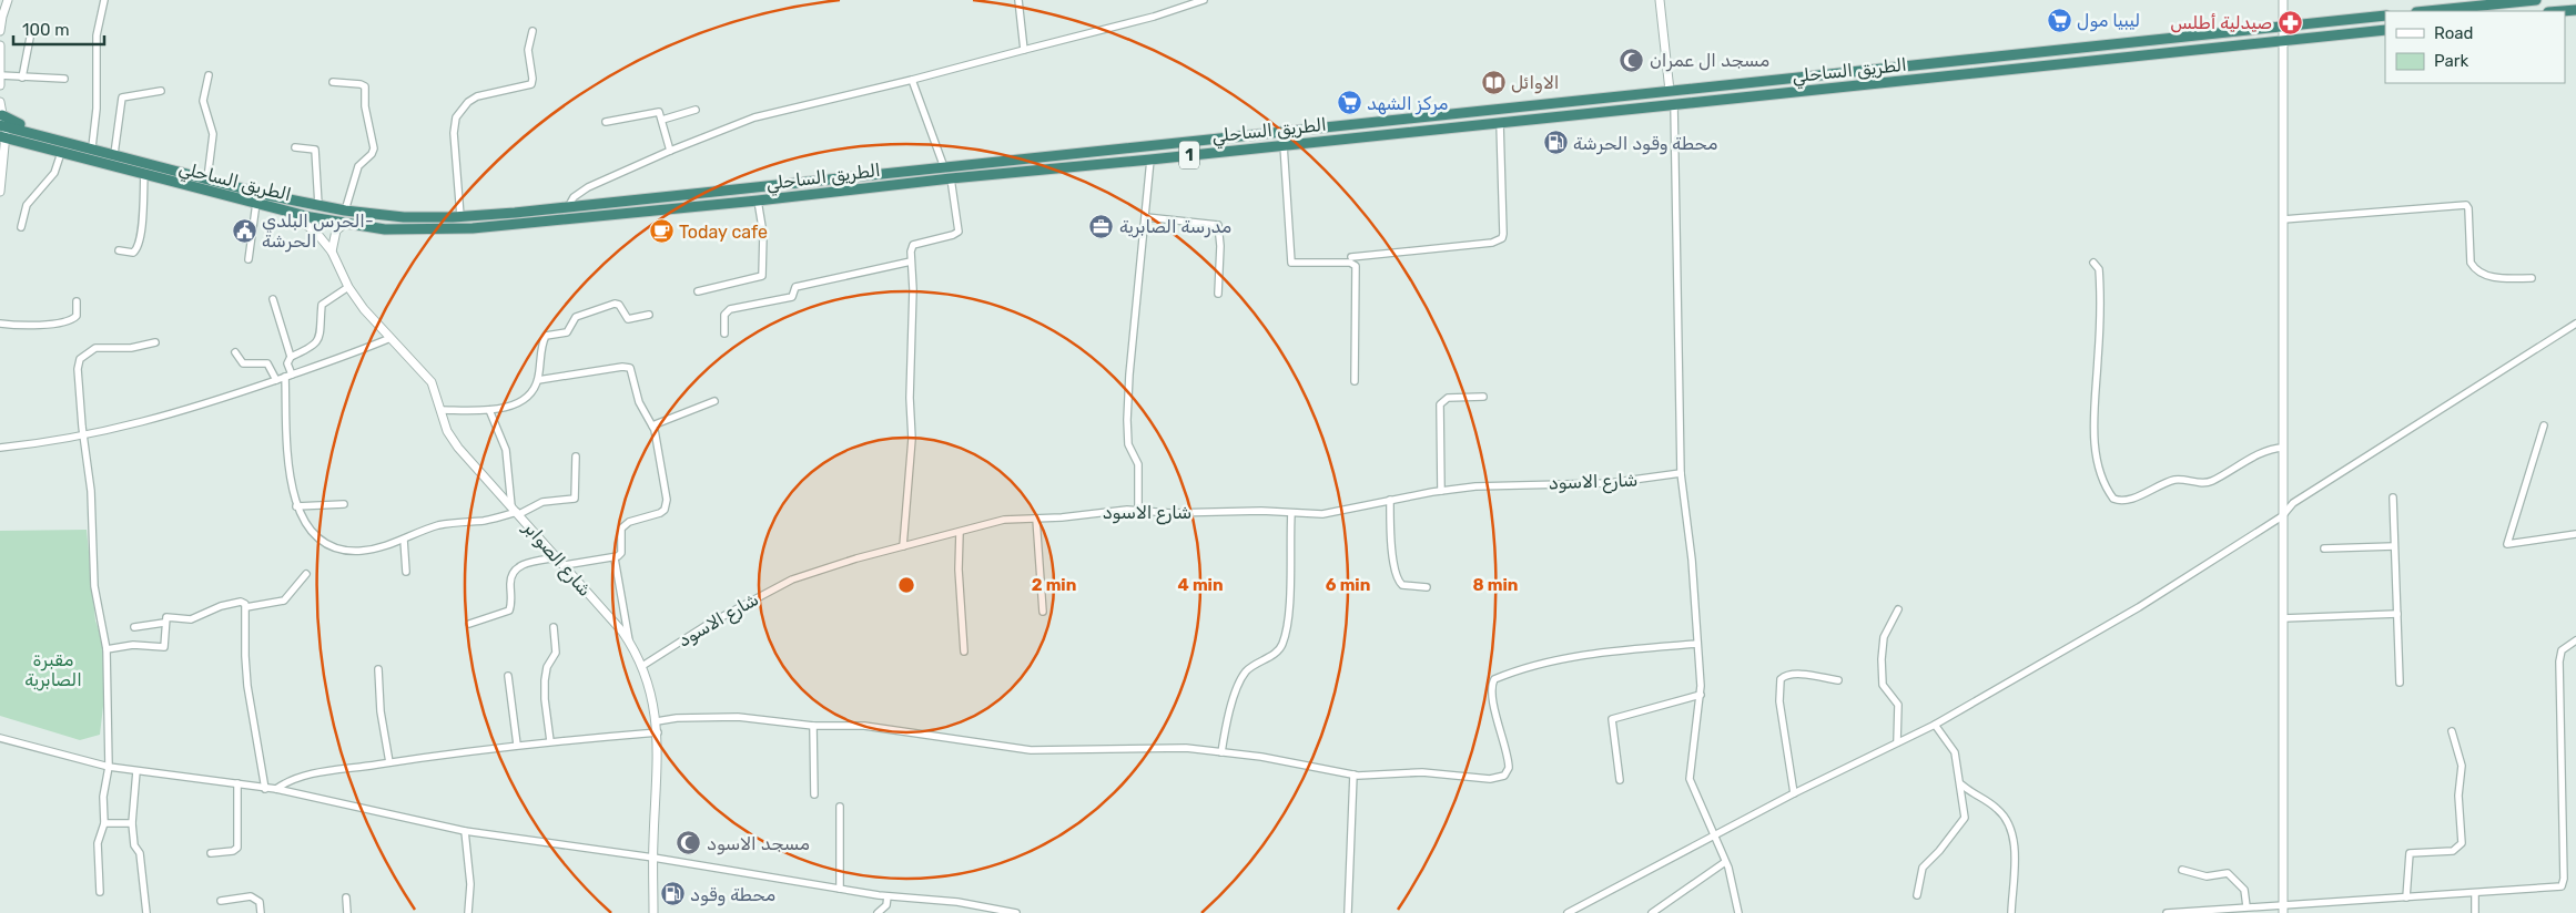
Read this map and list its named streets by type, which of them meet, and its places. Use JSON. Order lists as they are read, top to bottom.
{
  "streets": {
    "highway": ["الطريق الساحلي", "1"],
    "street": ["شارع الاسود", "شارع الصوابر"]
  },
  "crossings": [
    ["الطريق الساحلي", "شارع الصوابر"],
    ["شارع الاسود", "شارع الصوابر"]
  ],
  "parks": ["مقبرة الصابرية"],
  "places": {
    "supermarket": ["ليبيا مول", "مركز الشهد"],
    "pharmacy": ["صيدلية أطلس"],
    "mosque": ["مسجد ال عمران", "مسجد الاسود"],
    "library": ["الاوائل"],
    "fuel station": ["محطة وقود الحرشة", "محطة وقود"],
    "office": ["مدرسة الصابرية"],
    "public building": ["الحرس البلدي- الحرشة"],
    "cafe": ["Today cafe"]
  },
  "legend": ["Road", "Park"],
  "scale_bar": "100 m",
  "rings": [
    "2 min",
    "4 min",
    "6 min",
    "8 min"
  ]
}
